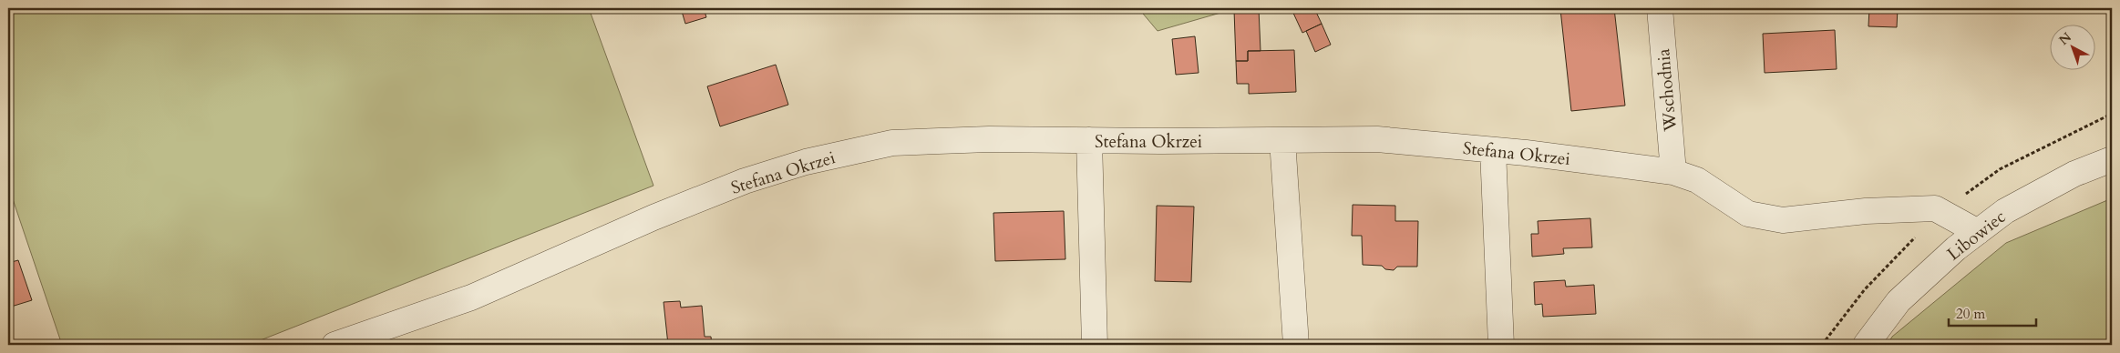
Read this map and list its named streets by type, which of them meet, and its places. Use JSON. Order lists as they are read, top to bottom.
{
  "streets": {
    "street": ["Wschodnia", "Stefana Okrzei", "Libowiec"]
  },
  "crossings": [
    ["Wschodnia", "Stefana Okrzei"],
    ["Stefana Okrzei", "Libowiec"]
  ],
  "scale_bar": "20 m",
  "north": "top left"
}
